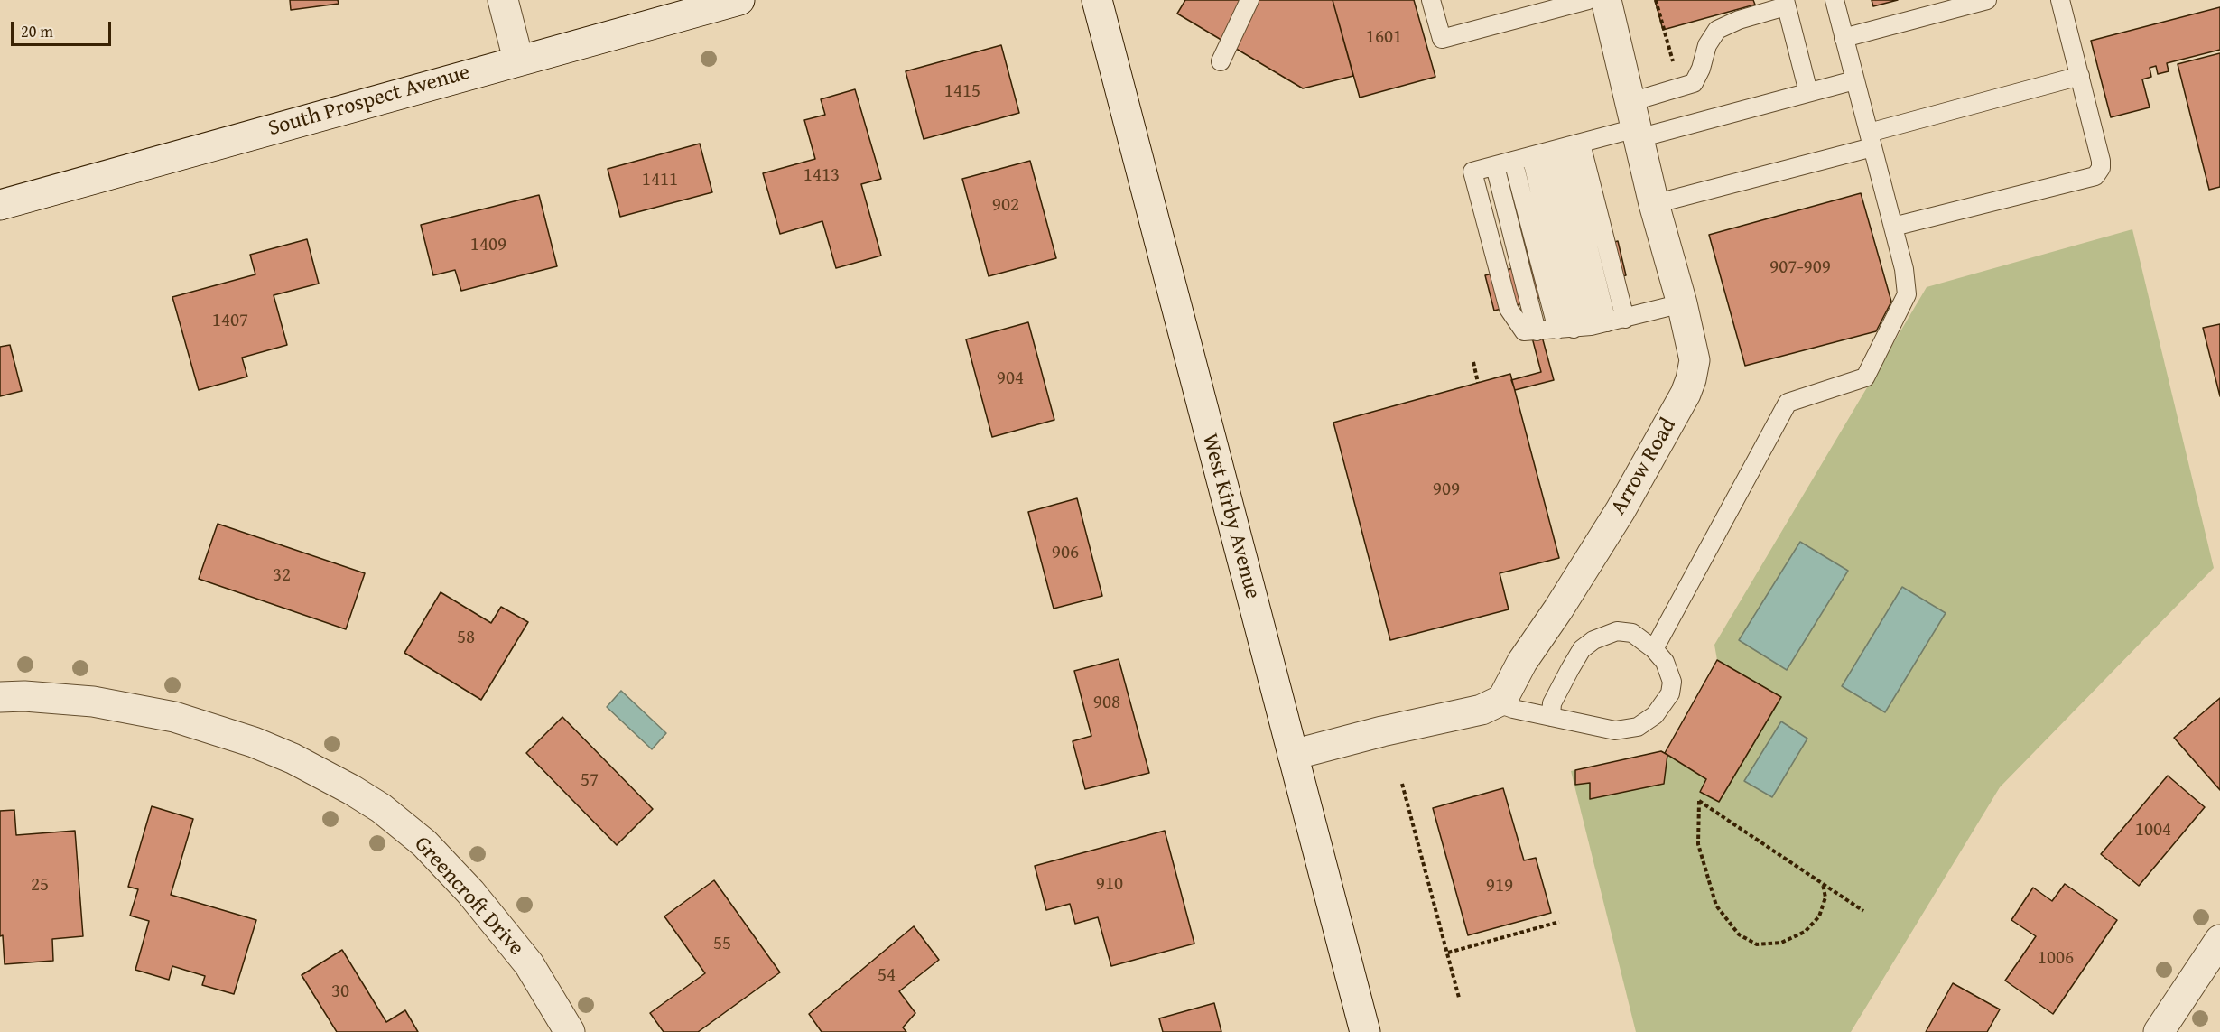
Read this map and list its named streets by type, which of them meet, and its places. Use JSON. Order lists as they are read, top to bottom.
{
  "streets": {
    "street": [
      "South Prospect Avenue",
      "Arrow Road",
      "West Kirby Avenue",
      "Greencroft Drive"
    ]
  },
  "house_numbers": [
    "1601",
    "1415",
    "1413",
    "1411",
    "902",
    "1409",
    "907-909",
    "1407",
    "904",
    "909",
    "906",
    "32",
    "58",
    "908",
    "57",
    "1004",
    "910",
    "25",
    "919",
    "55",
    "1006",
    "54",
    "30"
  ],
  "scale_bar": "20 m"
}
